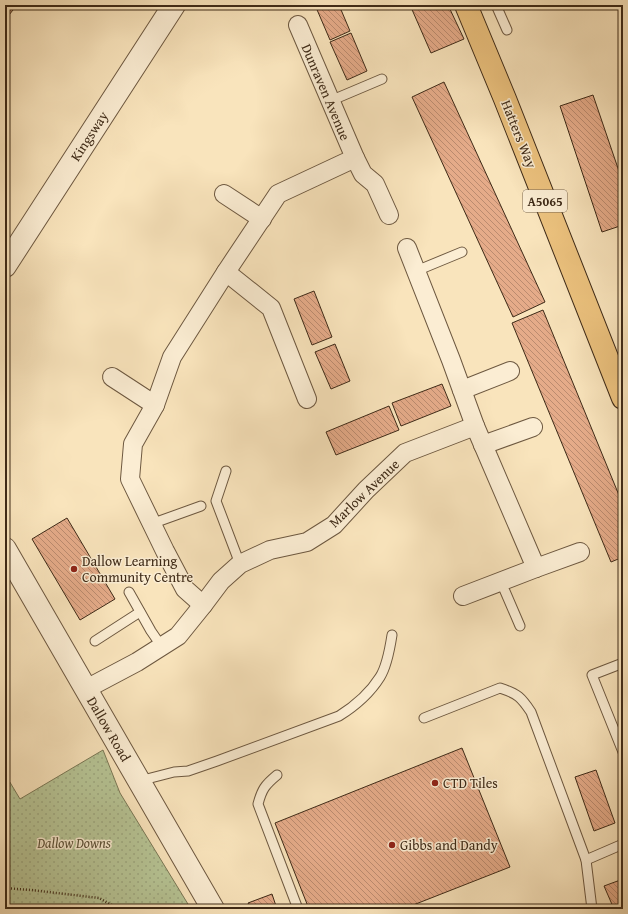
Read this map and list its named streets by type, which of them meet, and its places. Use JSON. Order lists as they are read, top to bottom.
{
  "streets": {
    "main road": ["Hatters Way", "A5065"],
    "street": [
      "Dunraven Avenue",
      "Kingsway",
      "Marlow Avenue",
      "Dallow Road"
    ]
  },
  "crossings": [
    ["Dunraven Avenue", "Marlow Avenue"],
    ["Marlow Avenue", "Dallow Road"]
  ],
  "parks": ["Dallow Downs"],
  "places": ["Dallow Learning Community Centre", "CTD Tiles", "Gibbs and Dandy"]
}
